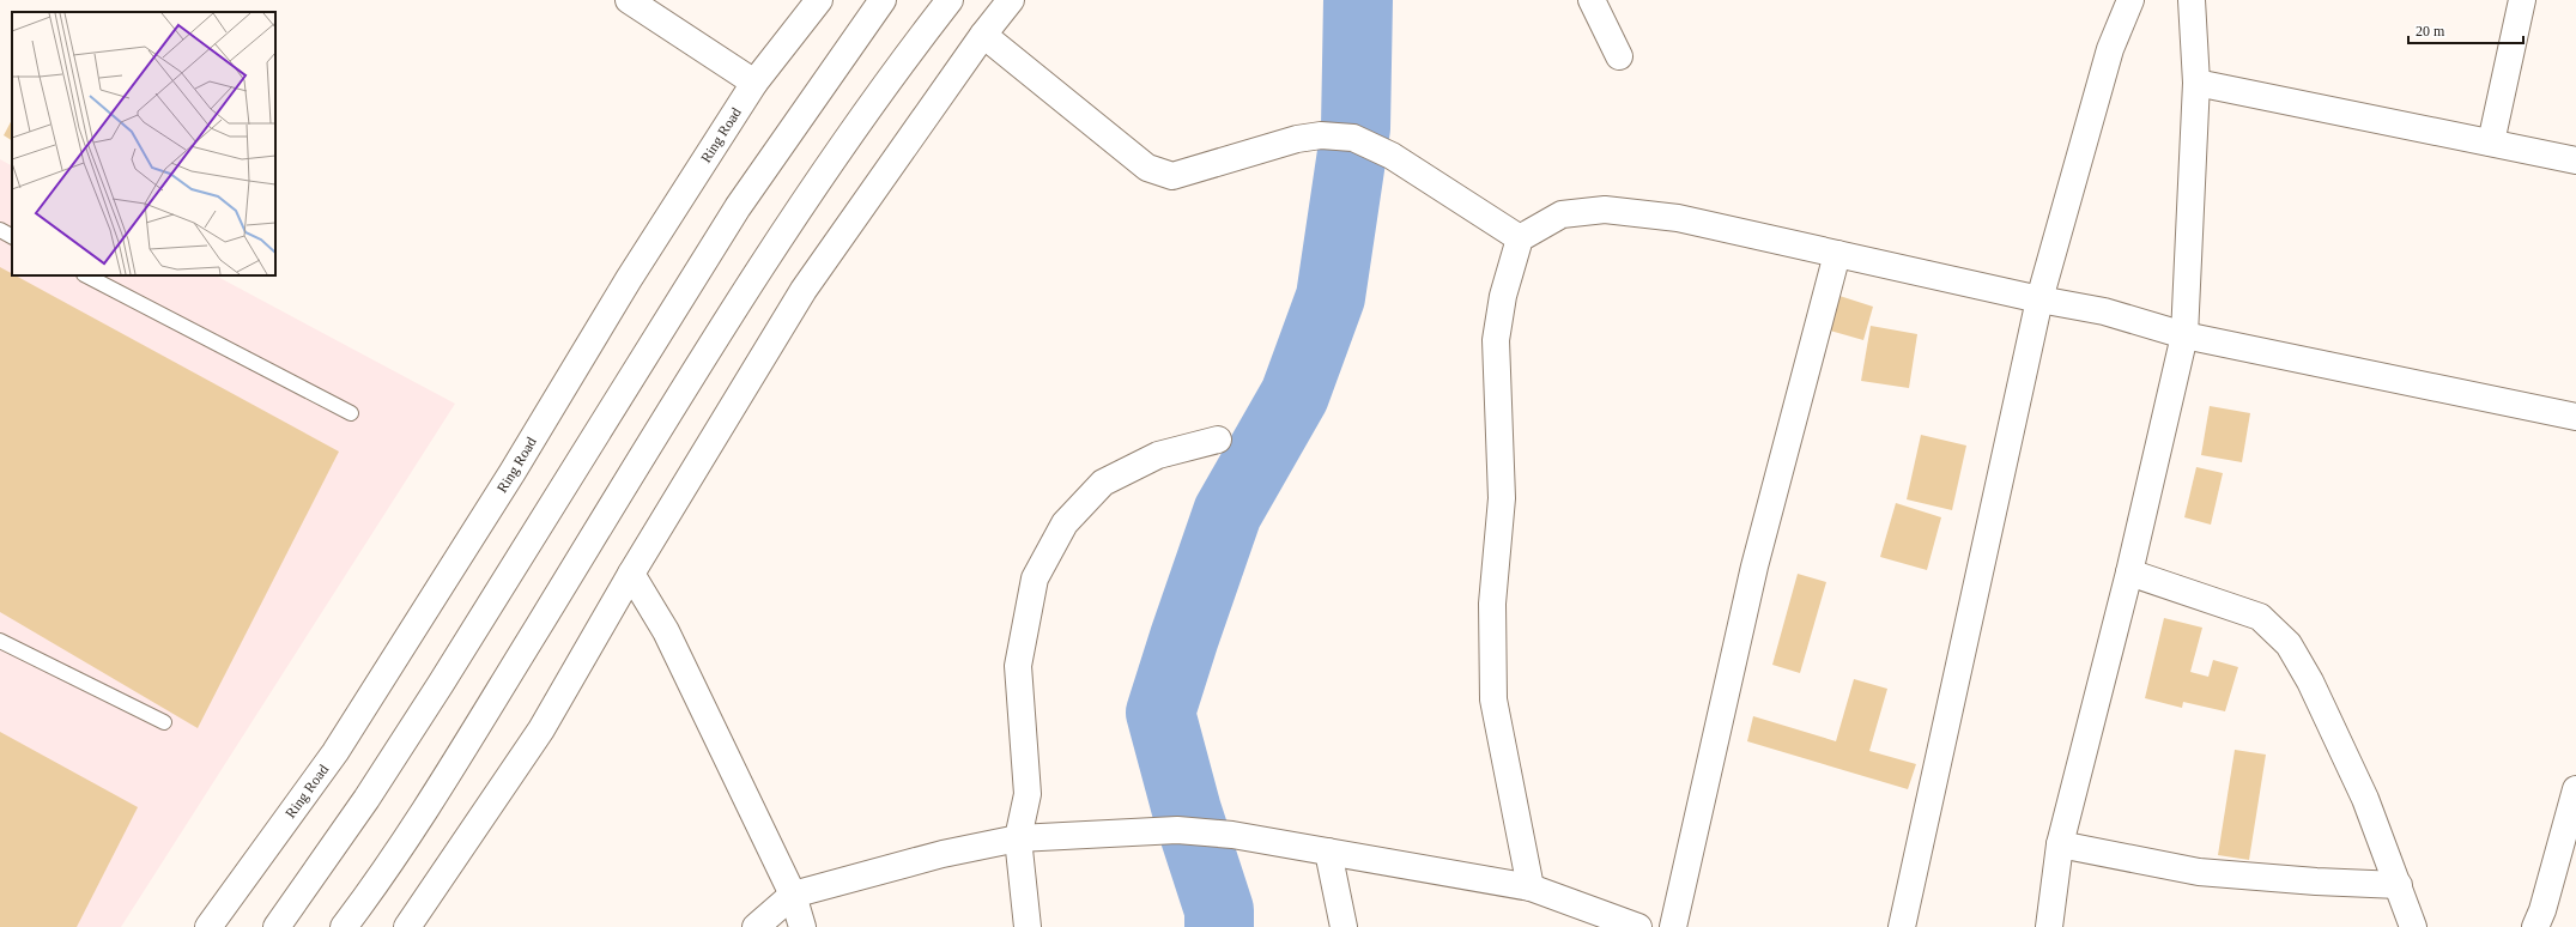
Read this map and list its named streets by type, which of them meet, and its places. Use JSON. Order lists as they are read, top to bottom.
{
  "streets": {
    "main road": ["Ring Road"]
  },
  "scale_bar": "20 m"
}
